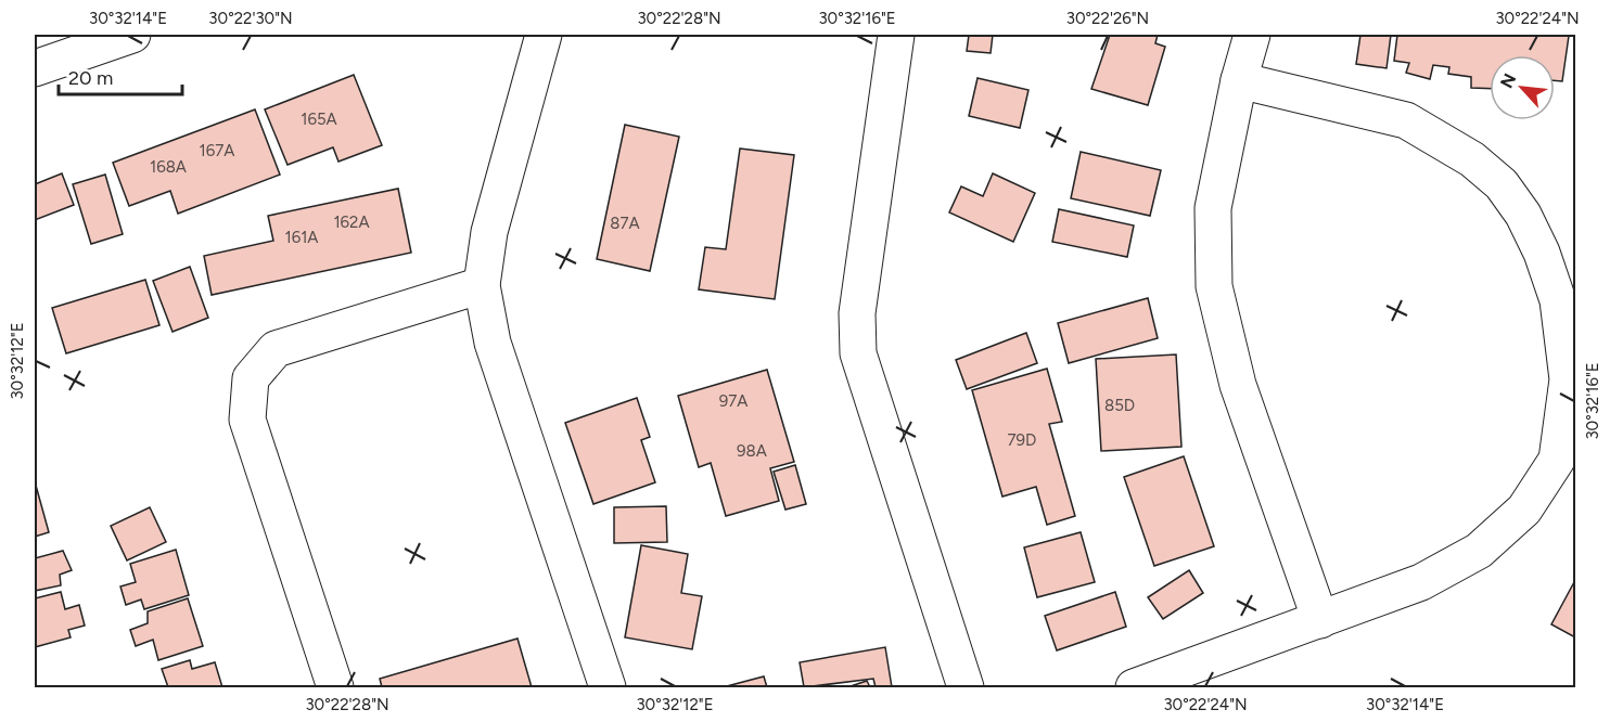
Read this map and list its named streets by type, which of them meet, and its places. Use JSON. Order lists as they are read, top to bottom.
{
  "house_numbers": [
    "165A",
    "167A",
    "168A",
    "162A",
    "87A",
    "161A",
    "97A",
    "85D",
    "79D",
    "98A"
  ],
  "scale_bar": "20 m",
  "north": "top left",
  "coordinates": [
    "30°32'14\"E",
    "30°22'30\"N",
    "30°22'28\"N",
    "30°32'16\"E",
    "30°22'26\"N",
    "30°22'24\"N",
    "30°32'12\"E"
  ]
}
